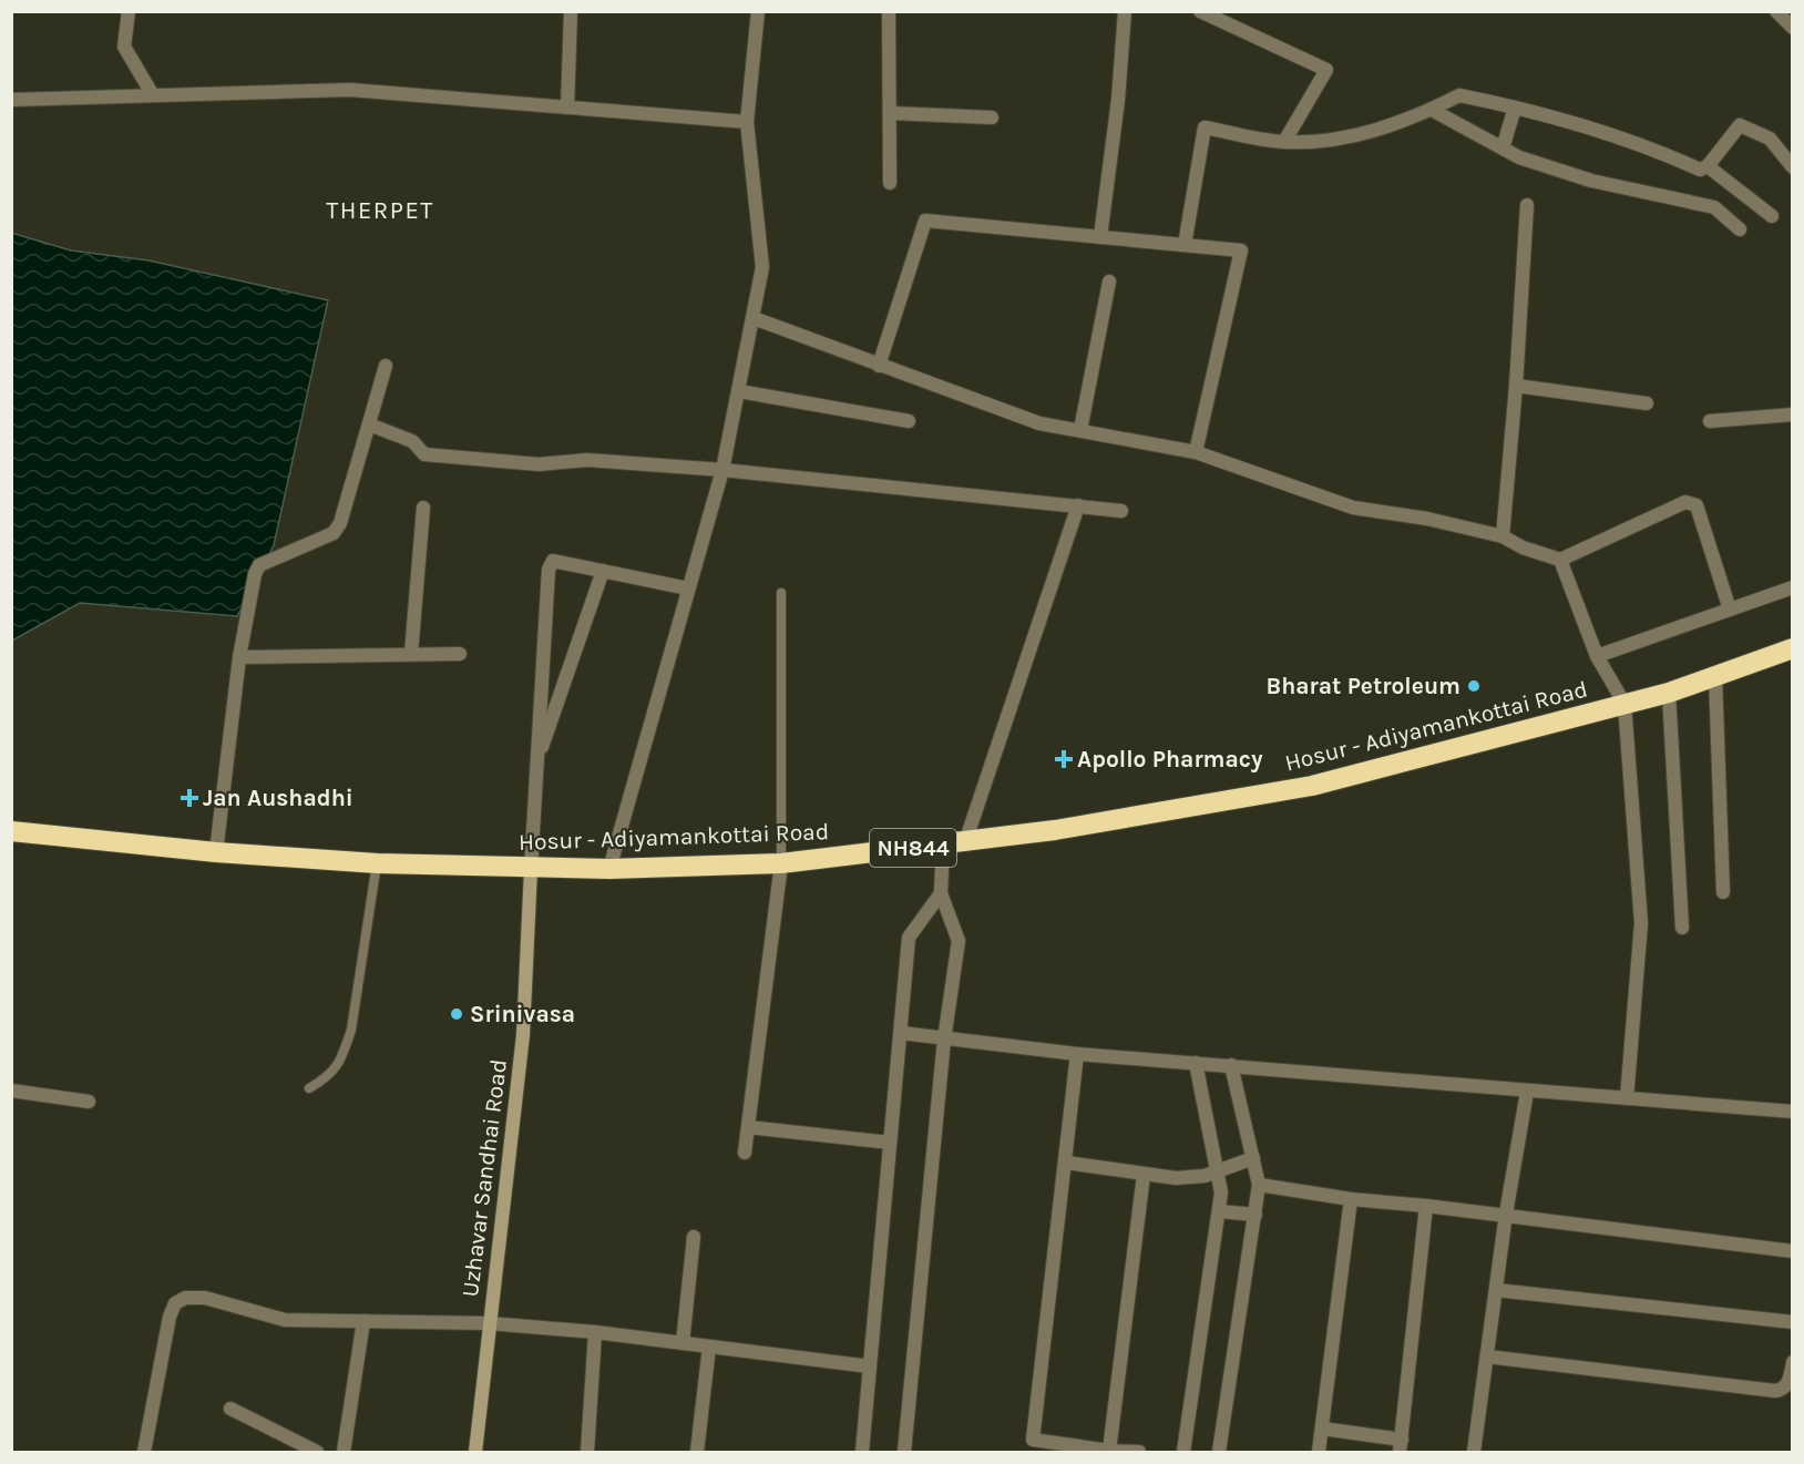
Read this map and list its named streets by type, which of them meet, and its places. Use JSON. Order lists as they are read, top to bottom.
{
  "streets": {
    "highway": ["Hosur - Adiyamankottai Road", "NH844"],
    "main road": ["Uzhavar Sandhai Road"]
  },
  "crossings": [
    ["Hosur - Adiyamankottai Road", "Uzhavar Sandhai Road"]
  ],
  "districts": ["THERPET"],
  "places": {
    "other": ["Bharat Petroleum", "Srinivasa"],
    "health": ["Apollo Pharmacy", "Jan Aushadhi"]
  }
}
